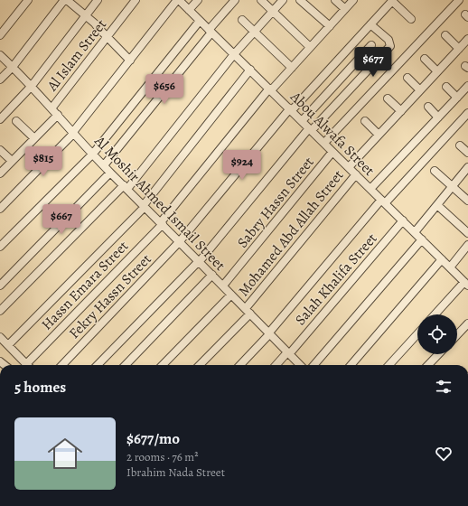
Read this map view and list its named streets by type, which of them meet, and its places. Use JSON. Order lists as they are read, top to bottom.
{
  "streets": {
    "street": [
      "Al Islam Street",
      "Abou Alwafa Street",
      "Sabry Hassn Street",
      "Al Moshir Ahmed Ismail Street",
      "Mohamed Abd Allah Street",
      "Salah Khalifa Street",
      "Hassn Emara Street",
      "Fekry Hassn Street"
    ]
  },
  "crossings": [
    ["Al Islam Street", "Al Moshir Ahmed Ismail Street"],
    ["Abou Alwafa Street", "Sabry Hassn Street"],
    ["Abou Alwafa Street", "Mohamed Abd Allah Street"],
    ["Abou Alwafa Street", "Salah Khalifa Street"],
    ["Abou Alwafa Street", "Hassn Emara Street"],
    ["Abou Alwafa Street", "Fekry Hassn Street"],
    ["Sabry Hassn Street", "Al Moshir Ahmed Ismail Street"],
    ["Al Moshir Ahmed Ismail Street", "Mohamed Abd Allah Street"],
    ["Al Moshir Ahmed Ismail Street", "Salah Khalifa Street"],
    ["Al Moshir Ahmed Ismail Street", "Hassn Emara Street"],
    ["Al Moshir Ahmed Ismail Street", "Fekry Hassn Street"]
  ],
  "page": {
    "price": [
      "$677",
      "$656",
      "$815",
      "$924",
      "$667"
    ],
    "heading": "5 homes",
    "list": [
      {
        "name": "$677/mo",
        "note": "2 rooms · 76 m² · Ibrahim Nada Street"
      }
    ]
  }
}
